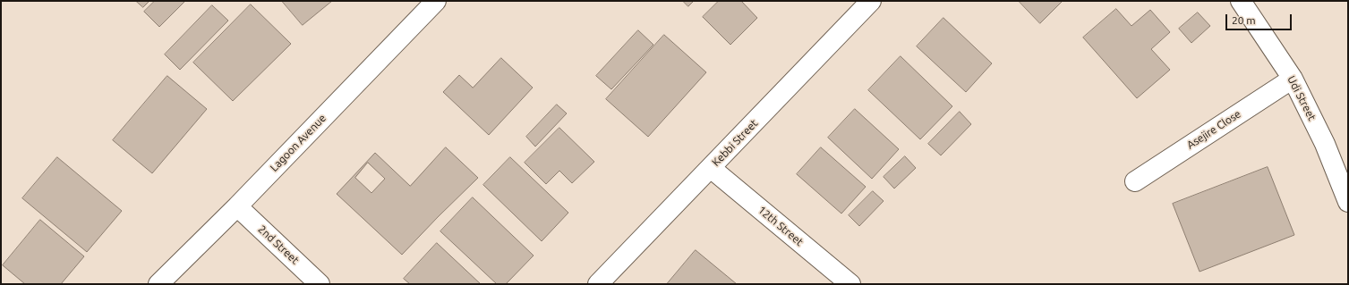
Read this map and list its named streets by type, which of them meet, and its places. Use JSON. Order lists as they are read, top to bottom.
{
  "streets": {
    "street": [
      "Udi Street",
      "Asejire Close",
      "Lagoon Avenue",
      "Kebbi Street",
      "12th Street",
      "2nd Street"
    ]
  },
  "crossings": [
    ["Udi Street", "Asejire Close"],
    ["Lagoon Avenue", "2nd Street"],
    ["Kebbi Street", "12th Street"]
  ],
  "scale_bar": "20 m"
}
